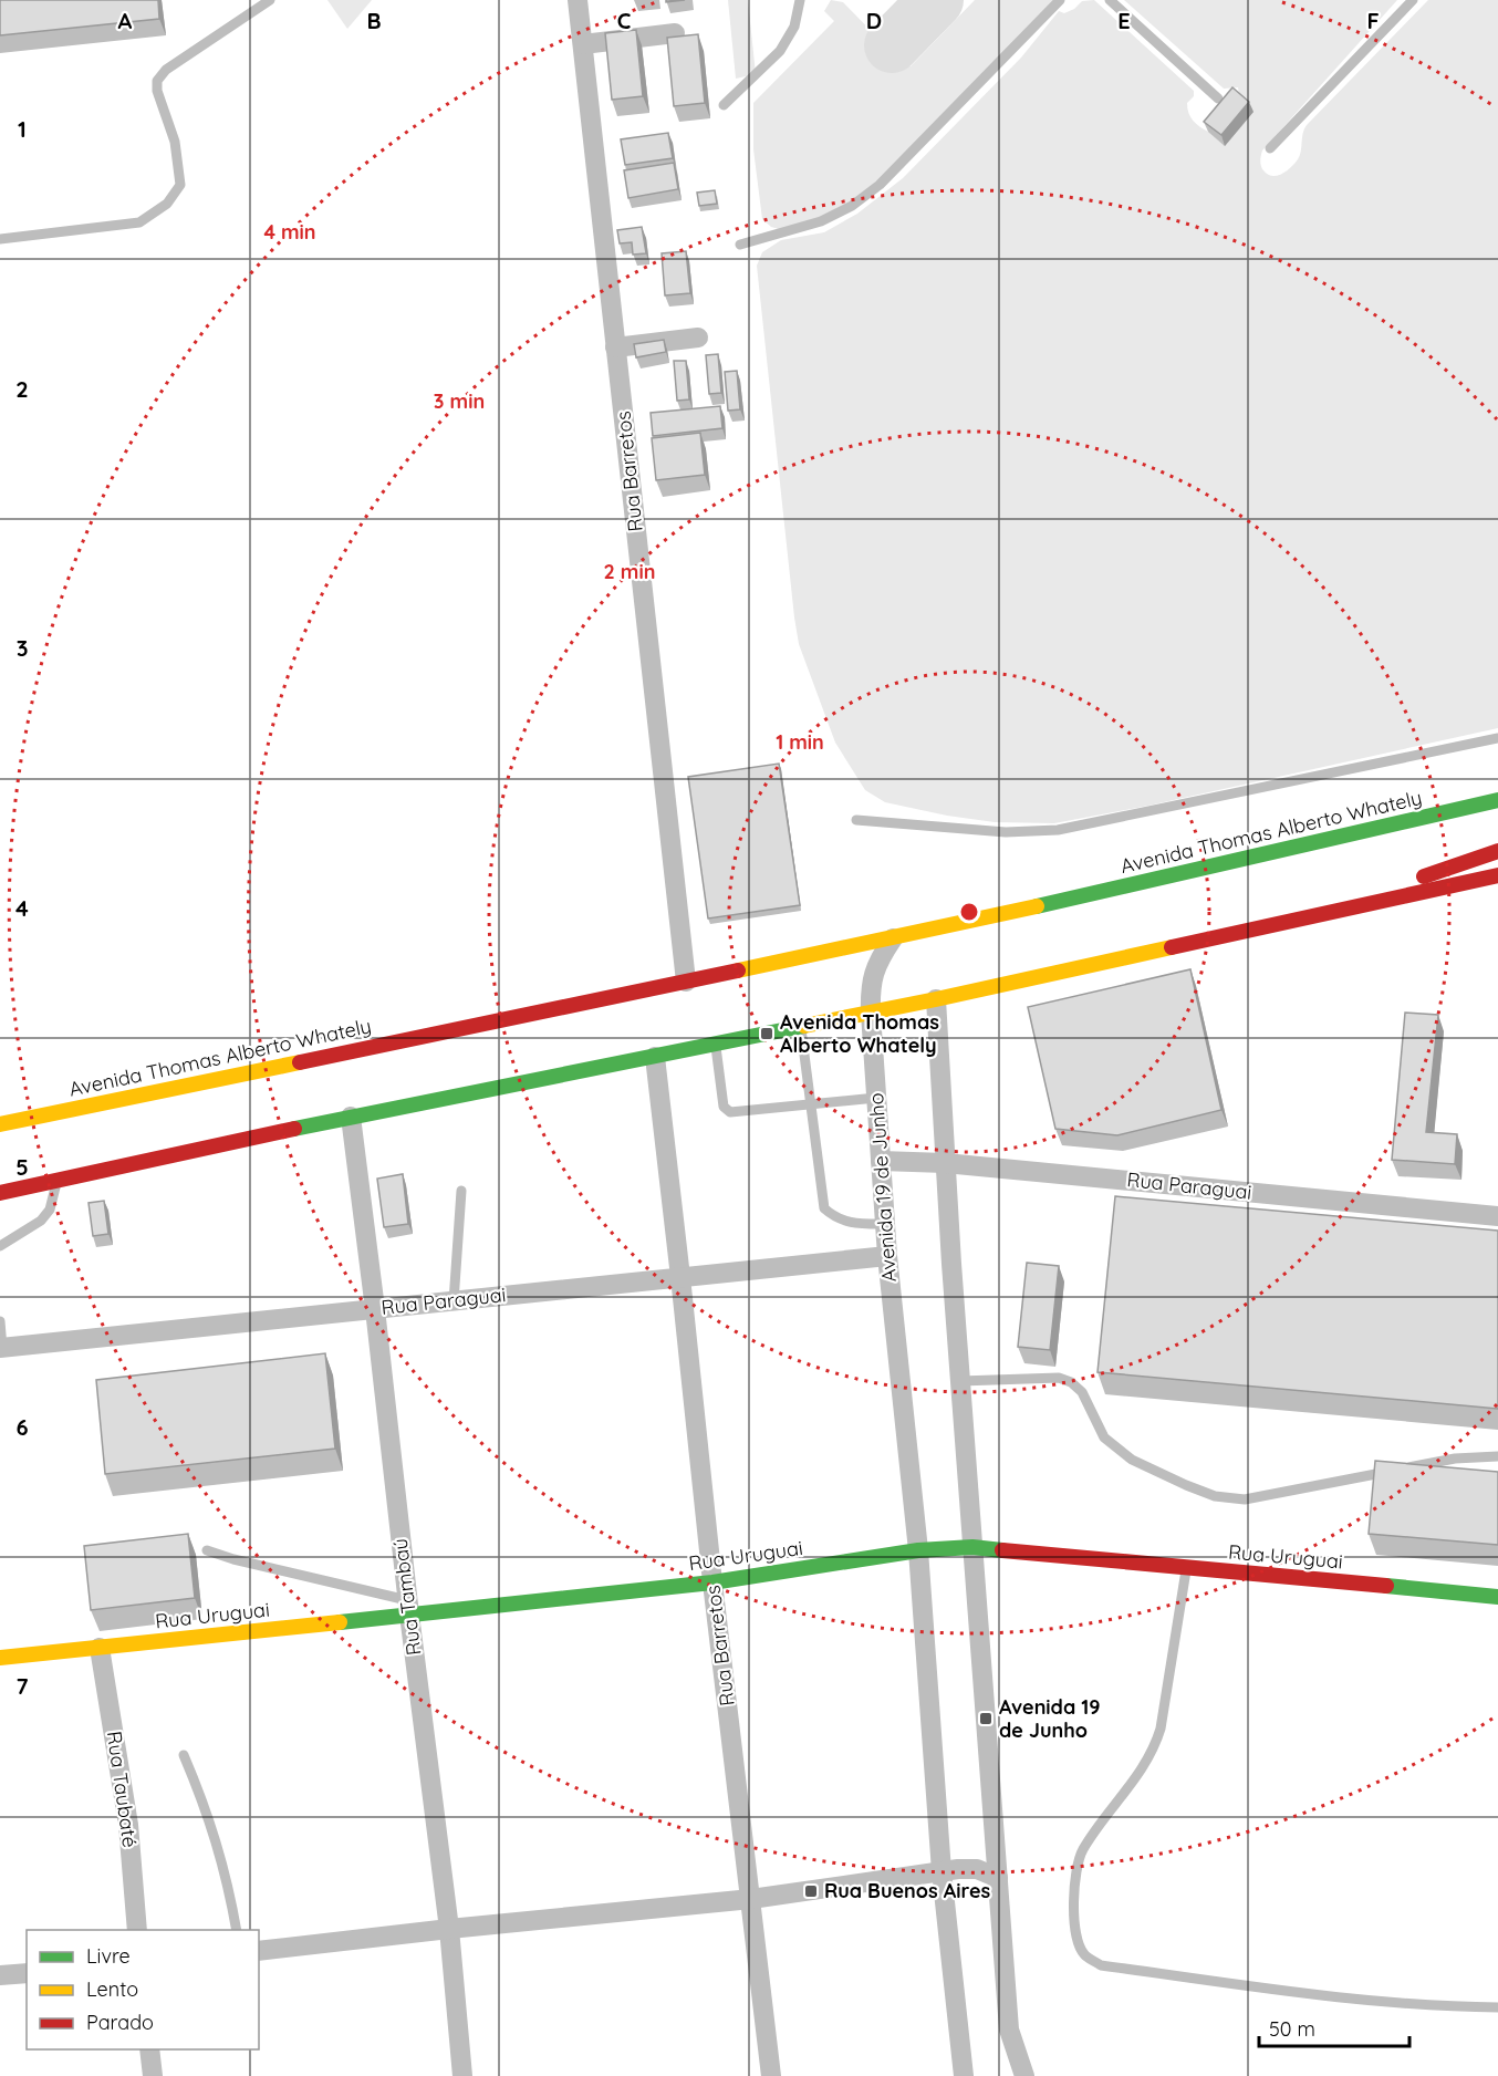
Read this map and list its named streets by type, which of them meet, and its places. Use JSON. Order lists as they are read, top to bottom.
{
  "streets": {
    "main road": ["Avenida Thomas Alberto Whately", "Rua Uruguai"],
    "street": [
      "Rua Barretos",
      "Rua Paraguai",
      "Avenida 19 de Junho",
      "Rua Tambaú",
      "Rua Taubaté"
    ]
  },
  "crossings": [
    ["Rua Barretos", "Avenida Thomas Alberto Whately"],
    ["Rua Barretos", "Rua Paraguai"],
    ["Rua Barretos", "Rua Uruguai"],
    ["Avenida Thomas Alberto Whately", "Avenida 19 de Junho"],
    ["Rua Paraguai", "Avenida 19 de Junho"],
    ["Rua Paraguai", "Rua Tambaú"],
    ["Avenida 19 de Junho", "Rua Uruguai"],
    ["Rua Uruguai", "Rua Tambaú"],
    ["Rua Uruguai", "Rua Taubaté"]
  ],
  "places": {
    "transit": ["Avenida Thomas Alberto Whately", "Avenida 19 de Junho", "Rua Buenos Aires"]
  },
  "legend": ["Livre", "Lento", "Parado"],
  "scale_bar": "50 m",
  "grid": {
    "columns": [
      "A",
      "B",
      "C",
      "D",
      "E",
      "F"
    ],
    "rows": [
      "1",
      "2",
      "3",
      "4",
      "5",
      "6",
      "7"
    ]
  },
  "rings": [
    "4 min",
    "3 min",
    "2 min",
    "1 min"
  ]
}
